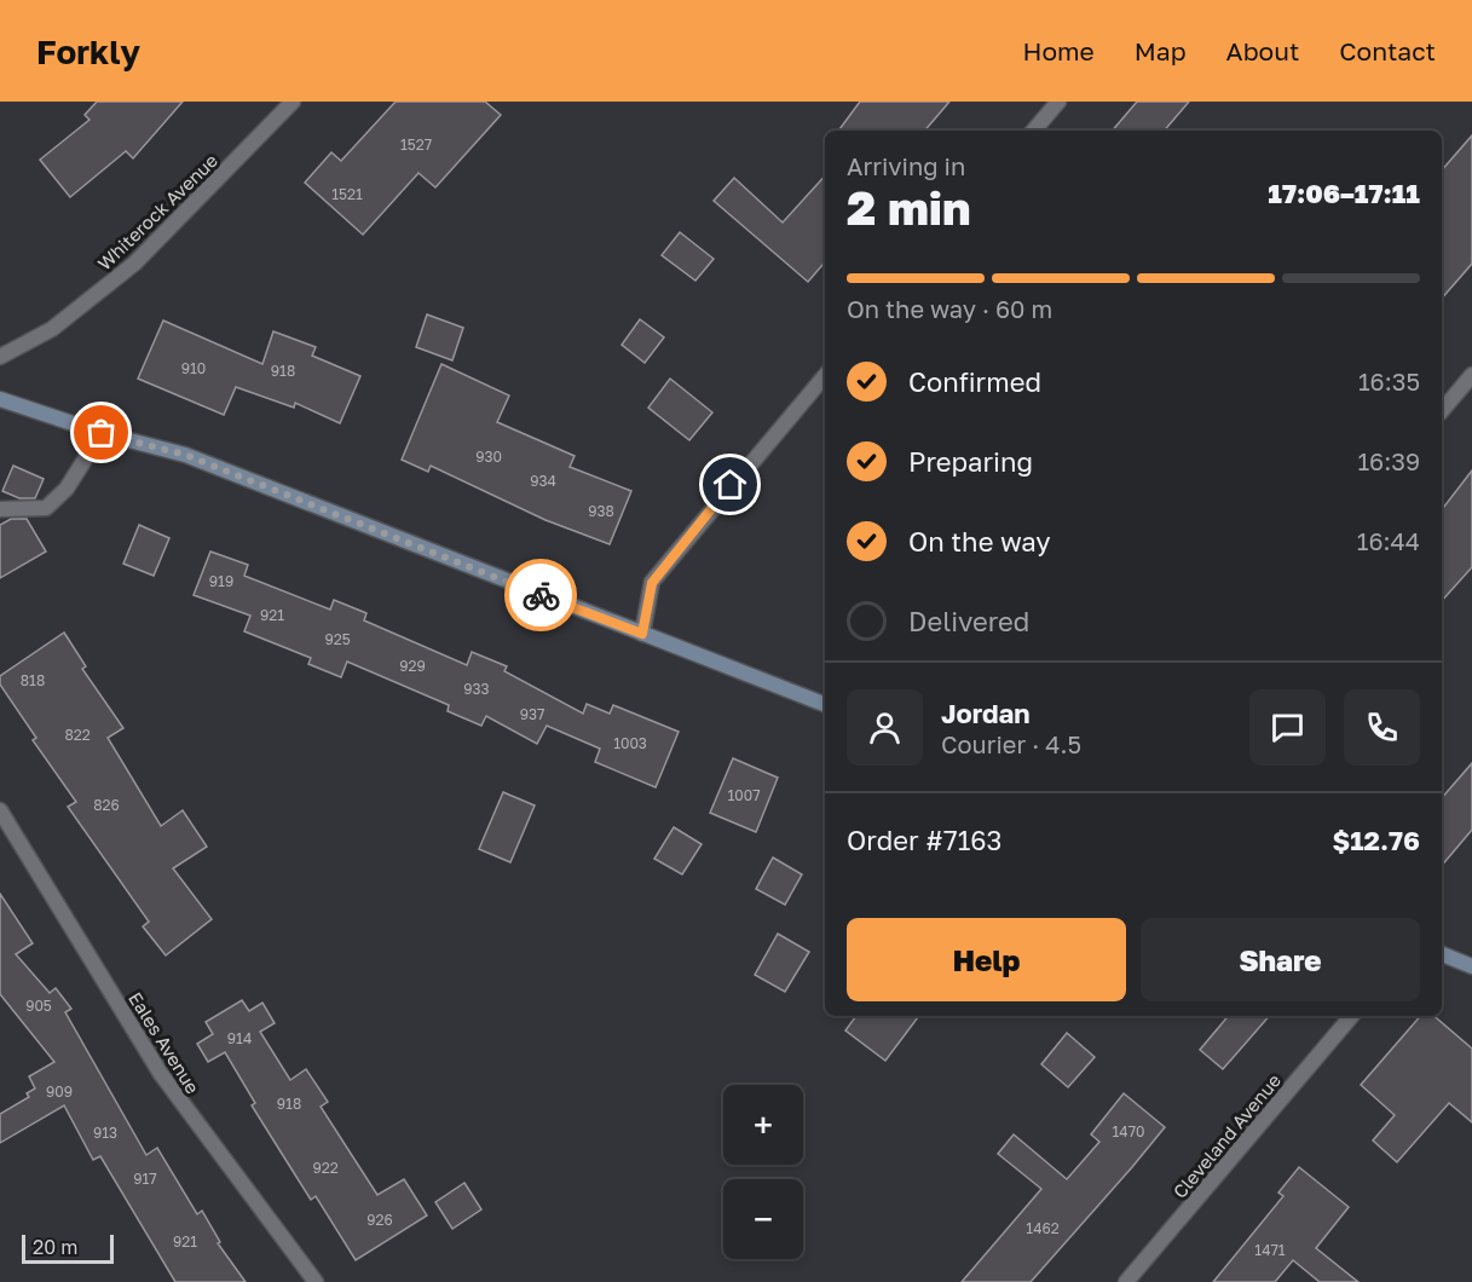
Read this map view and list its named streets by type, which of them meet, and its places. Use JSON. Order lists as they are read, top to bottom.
{
  "streets": {
    "street": ["Whiterock Avenue", "Eales Avenue", "Cleveland Avenue"]
  },
  "house_numbers": [
    "1527",
    "1521",
    "910",
    "918",
    "930",
    "934",
    "938",
    "919",
    "921",
    "925",
    "929",
    "818",
    "933",
    "937",
    "822",
    "1003",
    "1007",
    "826",
    "905",
    "914",
    "909",
    "918",
    "1470",
    "913",
    "922",
    "917",
    "926",
    "1462",
    "921",
    "1471"
  ],
  "scale_bar": "20 m",
  "page": {
    "header": "Forkly",
    "nav": [
      "Home",
      "Map",
      "About",
      "Contact"
    ],
    "heading": ["2 min", "Arriving in", "17:06–17:11"],
    "panel": [
      "Jordan",
      "Courier · 4.5",
      "Order #7163",
      "$12.76"
    ],
    "bar": "On the way · 60 m",
    "list": [
      ["Confirmed", "16:35"],
      ["Preparing", "16:39"],
      ["On the way", "16:44"],
      "Delivered"
    ],
    "buttons": ["Help", "Share"],
    "map_buttons": ["+", "−"],
    "scale": "20 m"
  }
}
